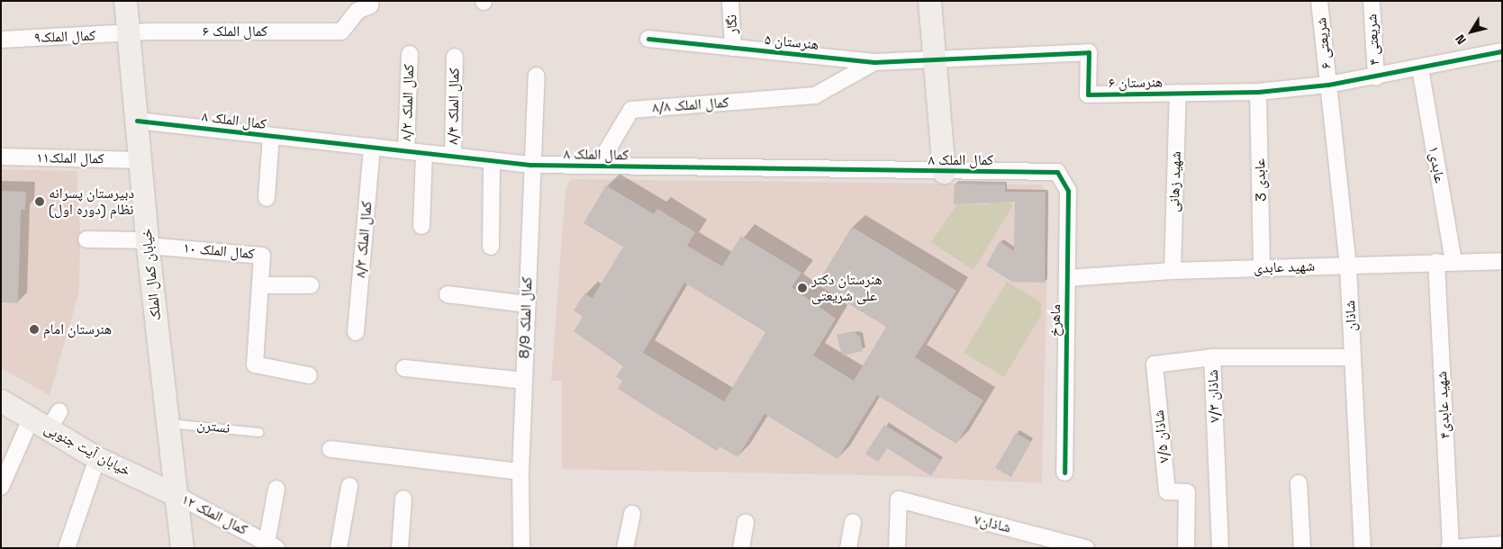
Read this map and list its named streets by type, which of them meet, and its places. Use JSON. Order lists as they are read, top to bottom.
{
  "streets": {
    "main road": ["خیابان کمال الملک", "خیابان آیت جنوبی"],
    "street": [
      "نگار",
      "کمال الملک ۶",
      "کمال الملک۹",
      "شریعتی ۴",
      "هنرستان ۵",
      "شریعتی ۶",
      "هنرستان ۶",
      "کمال الملک ۸/۲",
      "کمال الملک ۸/۸",
      "کمال الملک ۸/۴",
      "کمال الملک ۸",
      "کمال الملک۱۱",
      "عابدی۱",
      "عابدی 3",
      "شهید زهانی",
      "کمال الملک ۸/۳",
      "کمال الملک ۱۰",
      "شهید عابدی",
      "شاذان",
      "کمال الملک 8/9",
      "ماهرخ",
      "شاذان ۷/۳",
      "شهید عابدی۴",
      "شاذان ۷/۵",
      "کمال الملک ۱۲",
      "شاذان۷"
    ],
    "lane": ["نسترن"]
  },
  "crossings": [
    ["نگار", "هنرستان ۵"],
    ["کمال الملک ۶", "کمال الملک۹"],
    ["کمال الملک ۶", "خیابان کمال الملک"],
    ["کمال الملک۹", "خیابان کمال الملک"],
    ["شریعتی ۴", "هنرستان ۶"],
    ["هنرستان ۵", "هنرستان ۶"],
    ["هنرستان ۵", "کمال الملک ۸/۸"],
    ["شریعتی ۶", "هنرستان ۶"],
    ["شریعتی ۶", "شاذان"],
    ["هنرستان ۶", "عابدی۱"],
    ["هنرستان ۶", "عابدی 3"],
    ["هنرستان ۶", "شهید زهانی"],
    ["هنرستان ۶", "شاذان"],
    ["کمال الملک ۸/۲", "کمال الملک ۸"],
    ["کمال الملک ۸/۸", "کمال الملک ۸"],
    ["کمال الملک ۸/۴", "کمال الملک ۸"],
    ["کمال الملک ۸", "کمال الملک ۸/۳"],
    ["کمال الملک ۸", "خیابان کمال الملک"],
    ["کمال الملک ۸", "کمال الملک 8/9"],
    ["کمال الملک ۸", "ماهرخ"],
    ["کمال الملک۱۱", "خیابان کمال الملک"],
    ["عابدی۱", "شهید عابدی"],
    ["عابدی 3", "شهید عابدی"],
    ["شهید زهانی", "شهید عابدی"],
    ["کمال الملک ۱۰", "خیابان کمال الملک"],
    ["شهید عابدی", "شاذان"],
    ["شهید عابدی", "ماهرخ"],
    ["شهید عابدی", "شهید عابدی۴"],
    ["خیابان کمال الملک", "نسترن"],
    ["خیابان کمال الملک", "خیابان آیت جنوبی"],
    ["خیابان کمال الملک", "کمال الملک ۱۲"],
    ["شاذان", "شاذان ۷/۳"],
    ["شاذان ۷/۳", "شاذان ۷/۵"],
    ["خیابان آیت جنوبی", "کمال الملک ۱۲"]
  ],
  "places": ["دبیرستان پسرانه نظام (دوره اول)", "هنرستان دکتر علی شریعتی", "هنرستان امام"],
  "north": "bottom left"
}
